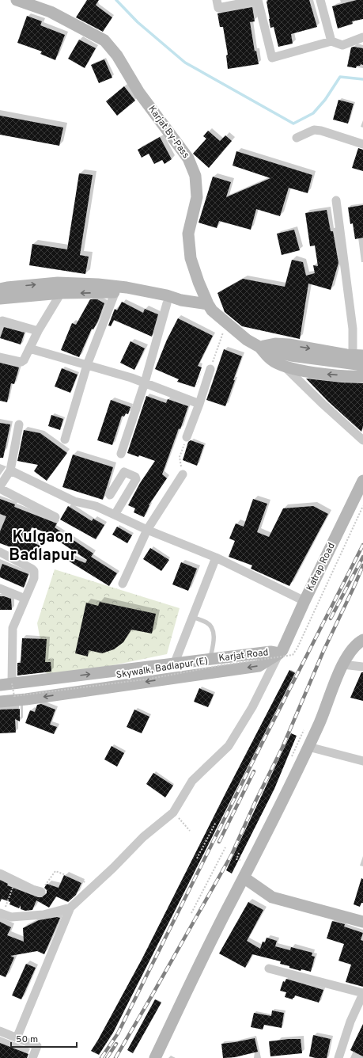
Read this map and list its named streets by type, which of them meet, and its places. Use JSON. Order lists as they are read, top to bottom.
{
  "streets": {
    "main road": ["Karjat By-Pass", "Katrap Road", "Karjat Road"],
    "path": ["Skywalk, Badlapur (E)"]
  },
  "crossings": [
    ["Katrap Road", "Karjat Road"],
    ["Karjat Road", "Skywalk, Badlapur (E)"]
  ],
  "districts": ["Kulgaon Badlapur"],
  "scale_bar": "50 m"
}
